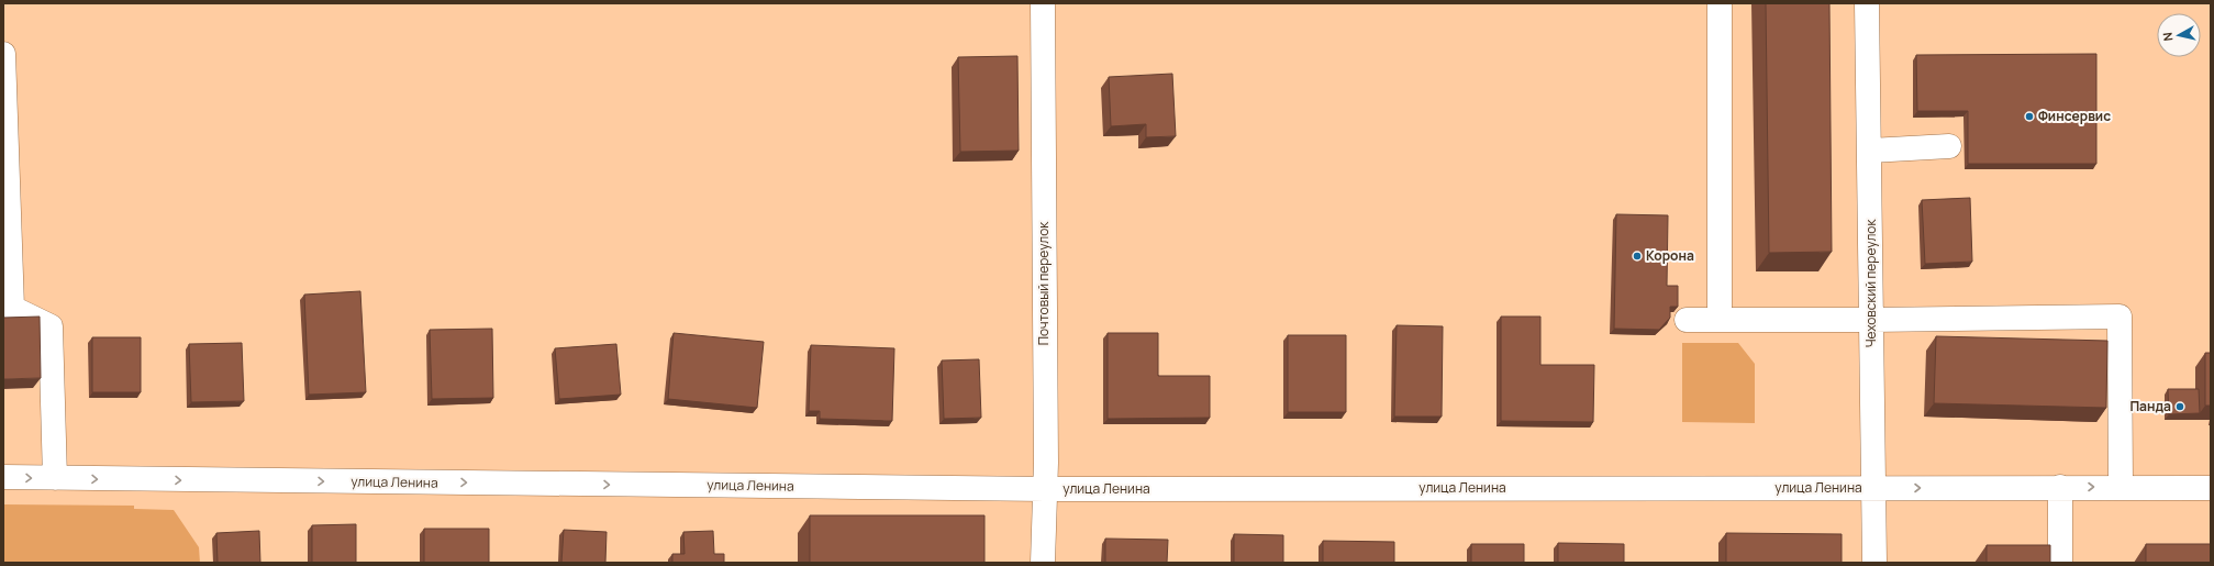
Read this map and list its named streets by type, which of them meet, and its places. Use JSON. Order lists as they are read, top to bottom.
{
  "streets": {
    "street": ["Почтовый переулок", "Чеховский переулок", "улица Ленина"]
  },
  "crossings": [
    ["Почтовый переулок", "улица Ленина"],
    ["Чеховский переулок", "улица Ленина"]
  ],
  "one_way": ["улица Ленина"],
  "places": ["Финсервис", "Корона", "Панда"],
  "north": "left"
}
